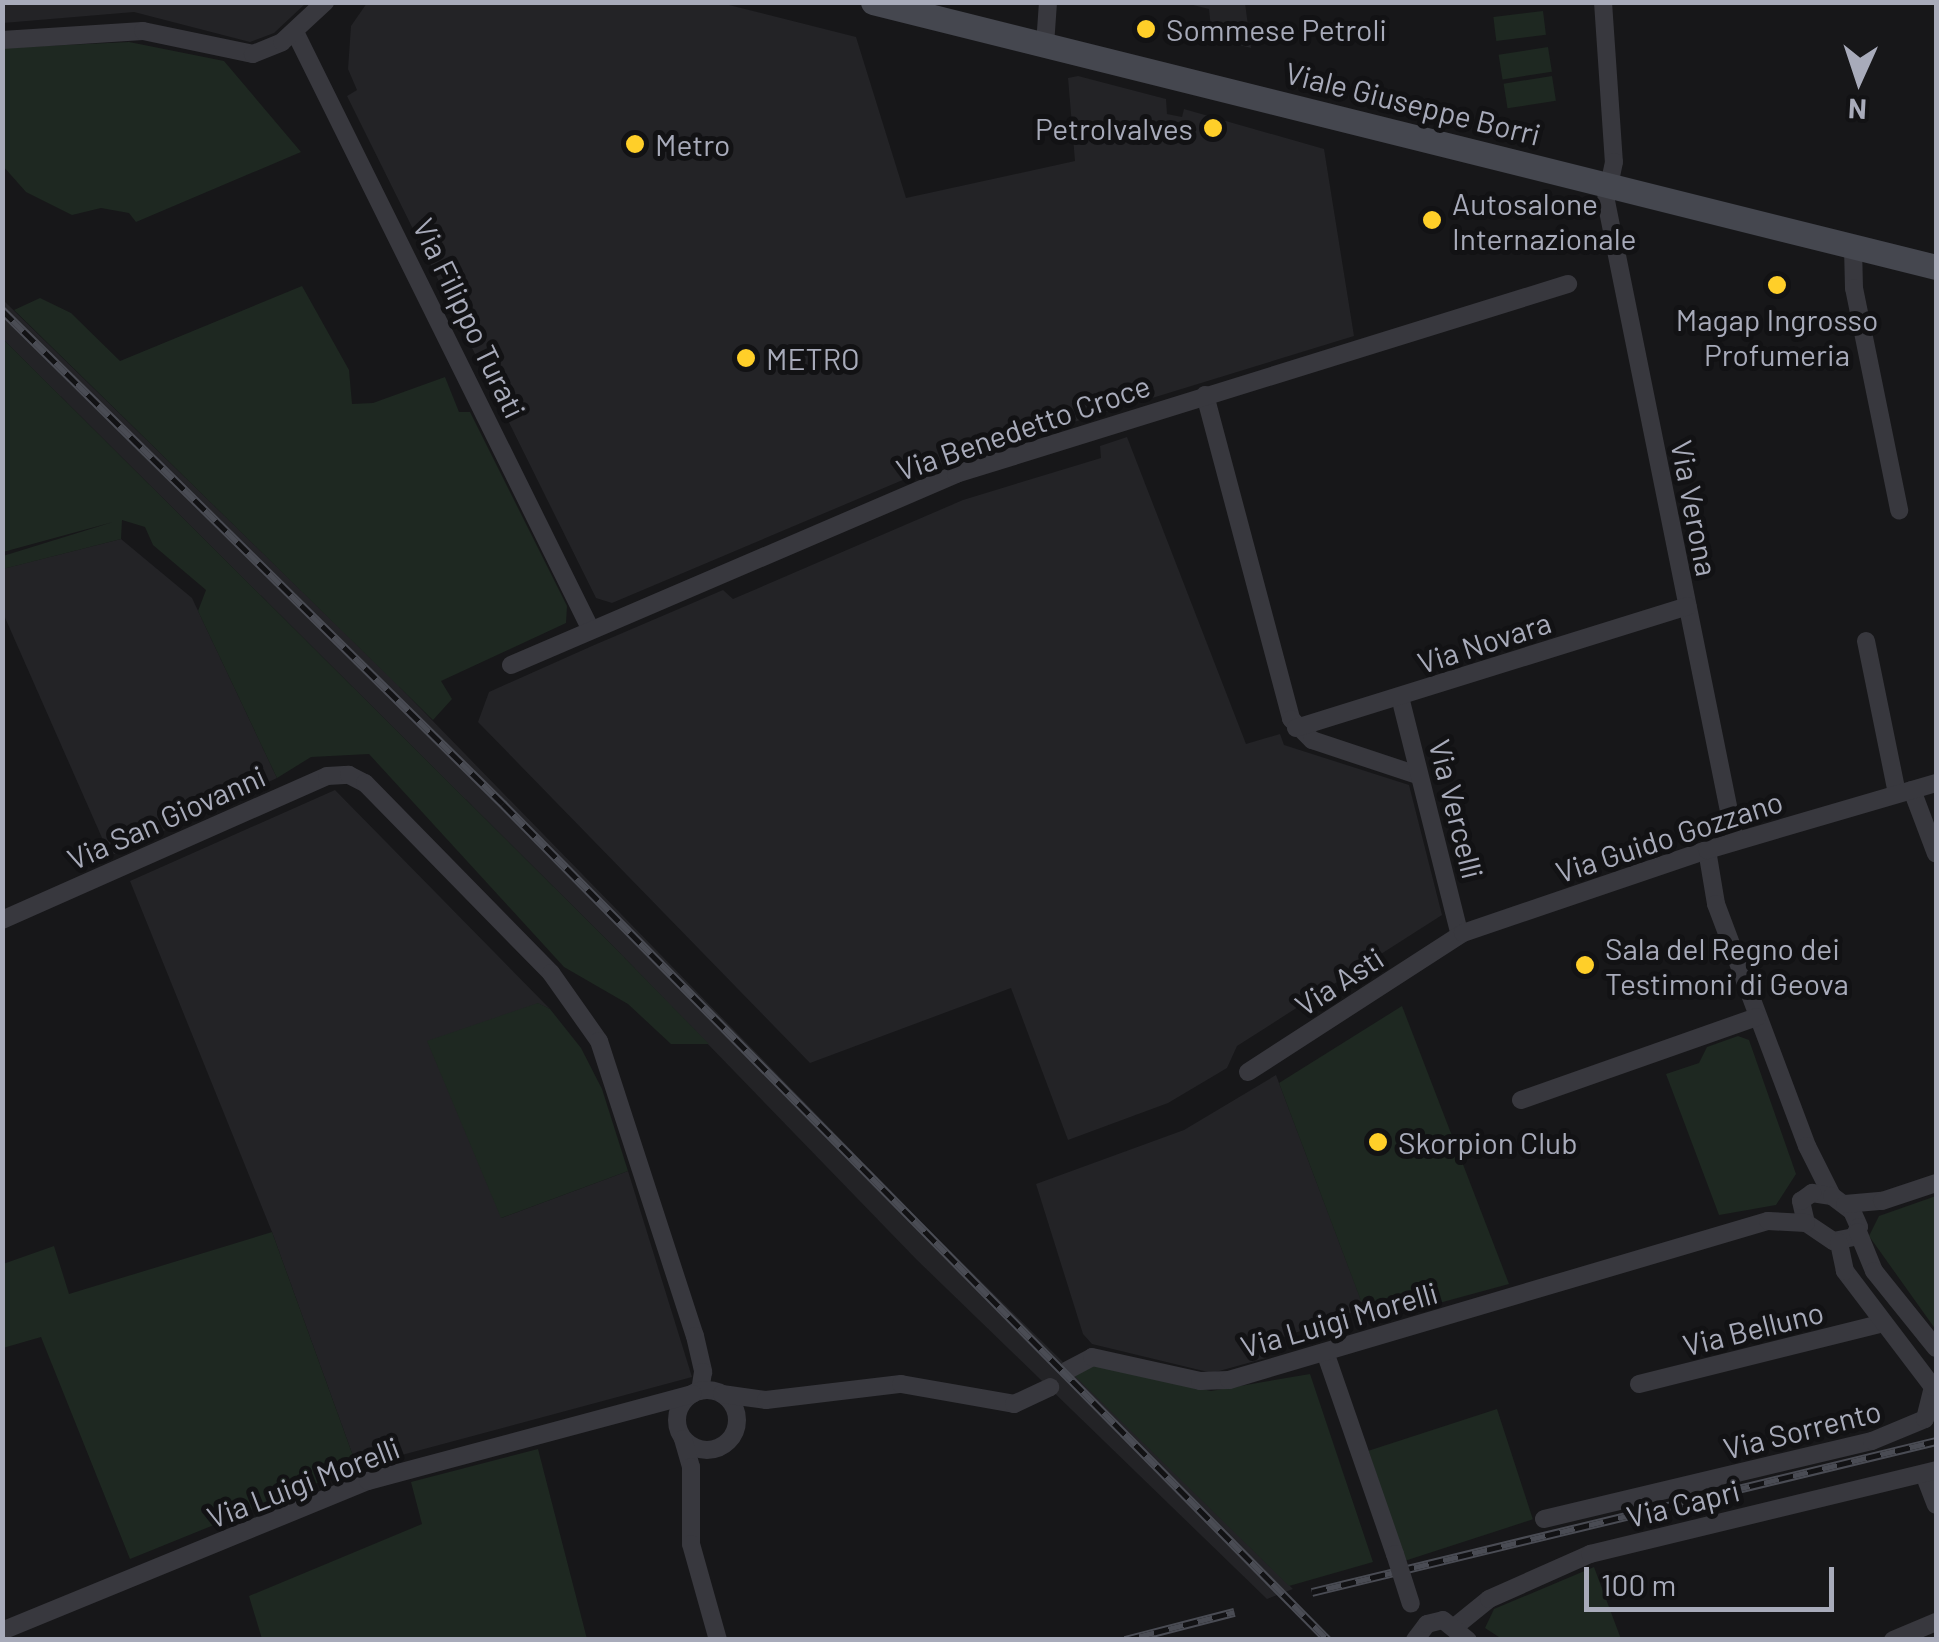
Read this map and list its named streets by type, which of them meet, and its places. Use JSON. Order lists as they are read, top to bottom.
{
  "streets": {
    "main road": ["Viale Giuseppe Borri"],
    "street": [
      "Via Filippo Turati",
      "Via Benedetto Croce",
      "Via Verona",
      "Via Novara",
      "Via Vercelli",
      "Via San Giovanni",
      "Via Guido Gozzano",
      "Via Asti",
      "Via Luigi Morelli",
      "Via Belluno",
      "Via Sorrento",
      "Via Capri"
    ]
  },
  "crossings": [
    ["Viale Giuseppe Borri", "Via Verona"],
    ["Via Filippo Turati", "Via Benedetto Croce"],
    ["Via Verona", "Via Novara"],
    ["Via Verona", "Via Guido Gozzano"],
    ["Via Novara", "Via Vercelli"],
    ["Via Vercelli", "Via Guido Gozzano"],
    ["Via Vercelli", "Via Asti"],
    ["Via San Giovanni", "Via Luigi Morelli"],
    ["Via Guido Gozzano", "Via Asti"],
    ["Via Belluno", "Via Sorrento"]
  ],
  "places": [
    "Sommese Petroli",
    "Petrolvalves",
    "Metro",
    "Autosalone Internazionale",
    "Magap Ingrosso Profumeria",
    "METRO",
    "Sala del Regno dei Testimoni di Geova",
    "Skorpion Club"
  ],
  "scale_bar": "100 m",
  "north": "bottom"
}
